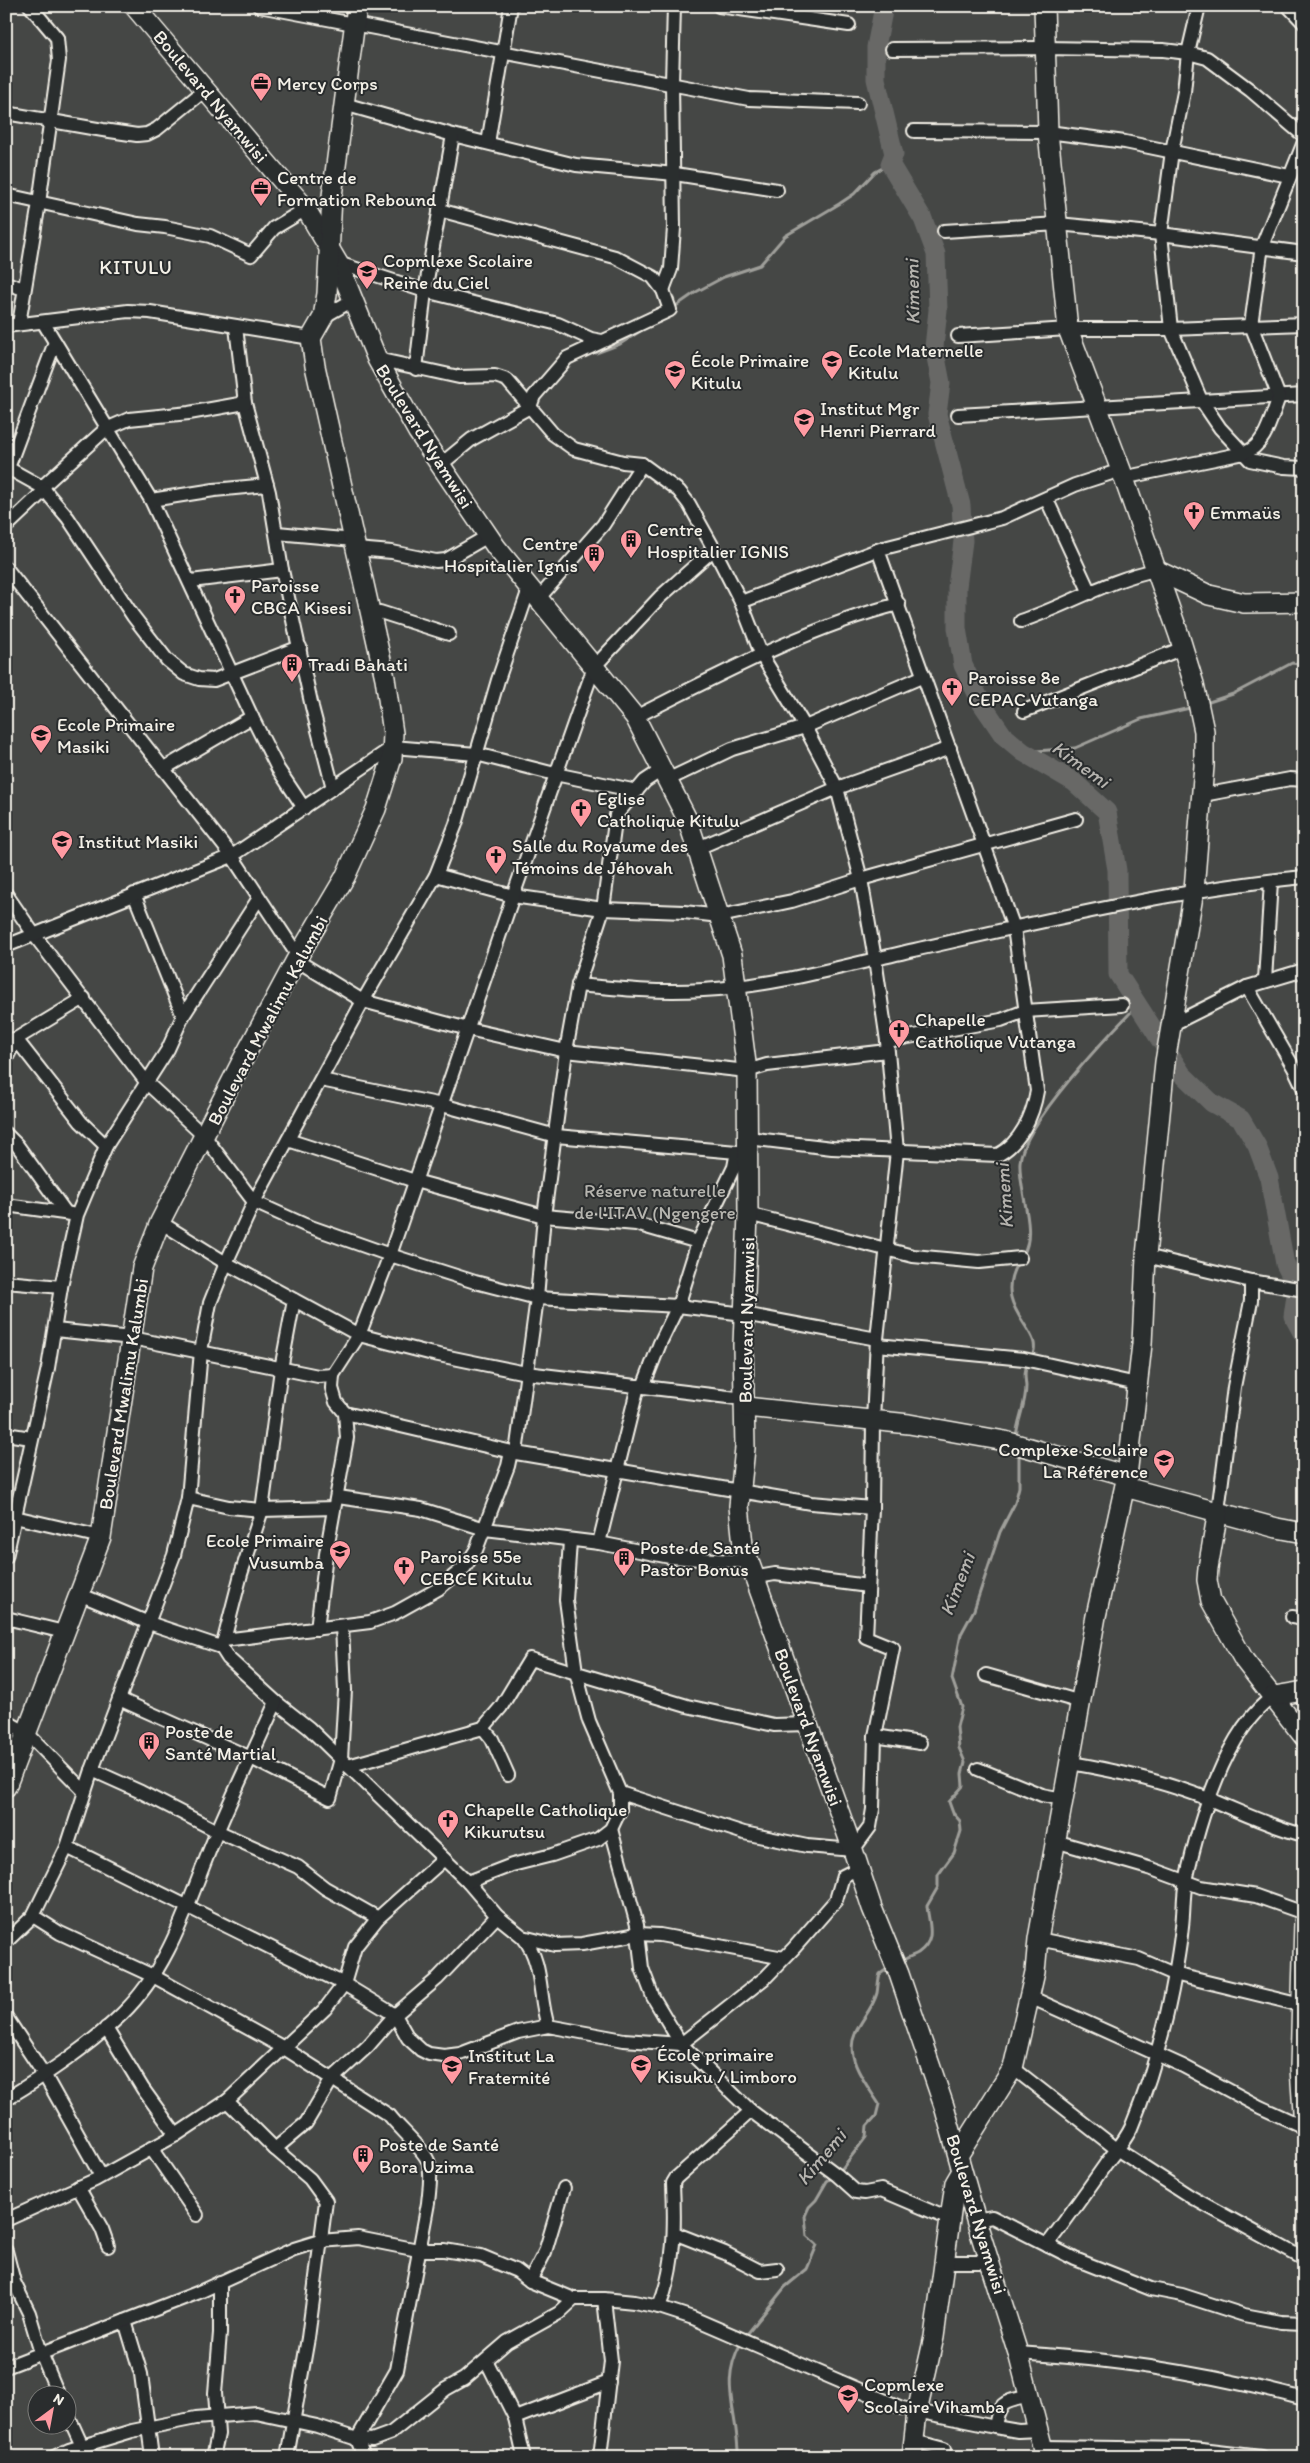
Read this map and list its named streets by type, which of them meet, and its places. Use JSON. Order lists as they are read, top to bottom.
{
  "streets": {
    "street": ["Boulevard Nyamwisi", "Boulevard Mwalimu Kalumbi"]
  },
  "districts": ["KITULU"],
  "water": ["Kimemi"],
  "parks": ["Réserve naturelle de l'ITAV (Ngengere"],
  "places": {
    "office": ["Mercy Corps", "Centre de Formation Rebound"],
    "school or university": [
      "Copmlexe Scolaire Reine du Ciel",
      "Ecole Maternelle Kitulu",
      "École Primaire Kitulu",
      "Institut Mgr Henri Pierrard",
      "Ecole Primaire Masiki",
      "Institut Masiki",
      "Complexe Scolaire La Référence",
      "Ecole Primaire Vusumba",
      "École primaire Kisuku / Limboro",
      "Institut La Fraternité",
      "Copmlexe Scolaire Vihamba"
    ],
    "church": [
      "Emmaüs",
      "Paroisse CBCA Kisesi",
      "Paroisse 8e CEPAC Vutanga",
      "Eglise Catholique Kitulu",
      "Salle du Royaume des Témoins de Jéhovah",
      "Chapelle Catholique Vutanga",
      "Paroisse 55e CEBCE Kitulu",
      "Chapelle Catholique Kikurutsu"
    ],
    "building": [
      "Centre Hospitalier IGNIS",
      "Centre Hospitalier Ignis",
      "Tradi Bahati",
      "Poste de Santé Pastor Bonus",
      "Poste de Santé Martial",
      "Poste de Santé Bora Uzima"
    ]
  },
  "north": "top right"
}
